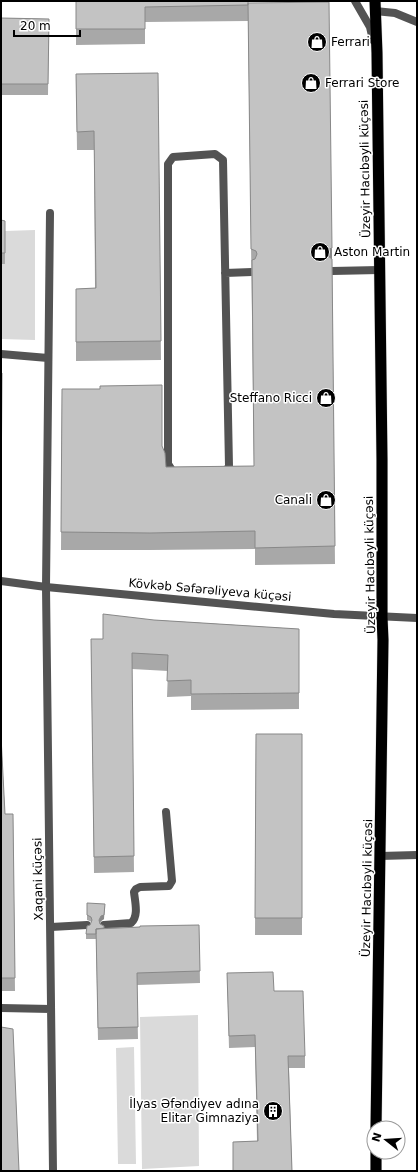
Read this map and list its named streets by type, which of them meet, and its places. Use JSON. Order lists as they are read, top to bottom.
{
  "streets": {
    "highway": ["Üzeyir Hacıbəyli küçəsi"],
    "street": ["Kövkəb Səfərəliyeva küçəsi", "Xaqani küçəsi"]
  },
  "crossings": [
    ["Üzeyir Hacıbəyli küçəsi", "Kövkəb Səfərəliyeva küçəsi"],
    ["Kövkəb Səfərəliyeva küçəsi", "Xaqani küçəsi"]
  ],
  "places": {
    "shop": [
      "Ferrari",
      "Ferrari Store",
      "Aston Martin",
      "Steffano Ricci",
      "Canali"
    ],
    "building": ["İlyas Əfəndiyev adına Elitar Gimnaziya"]
  },
  "scale_bar": "20 m",
  "north": "left"
}
